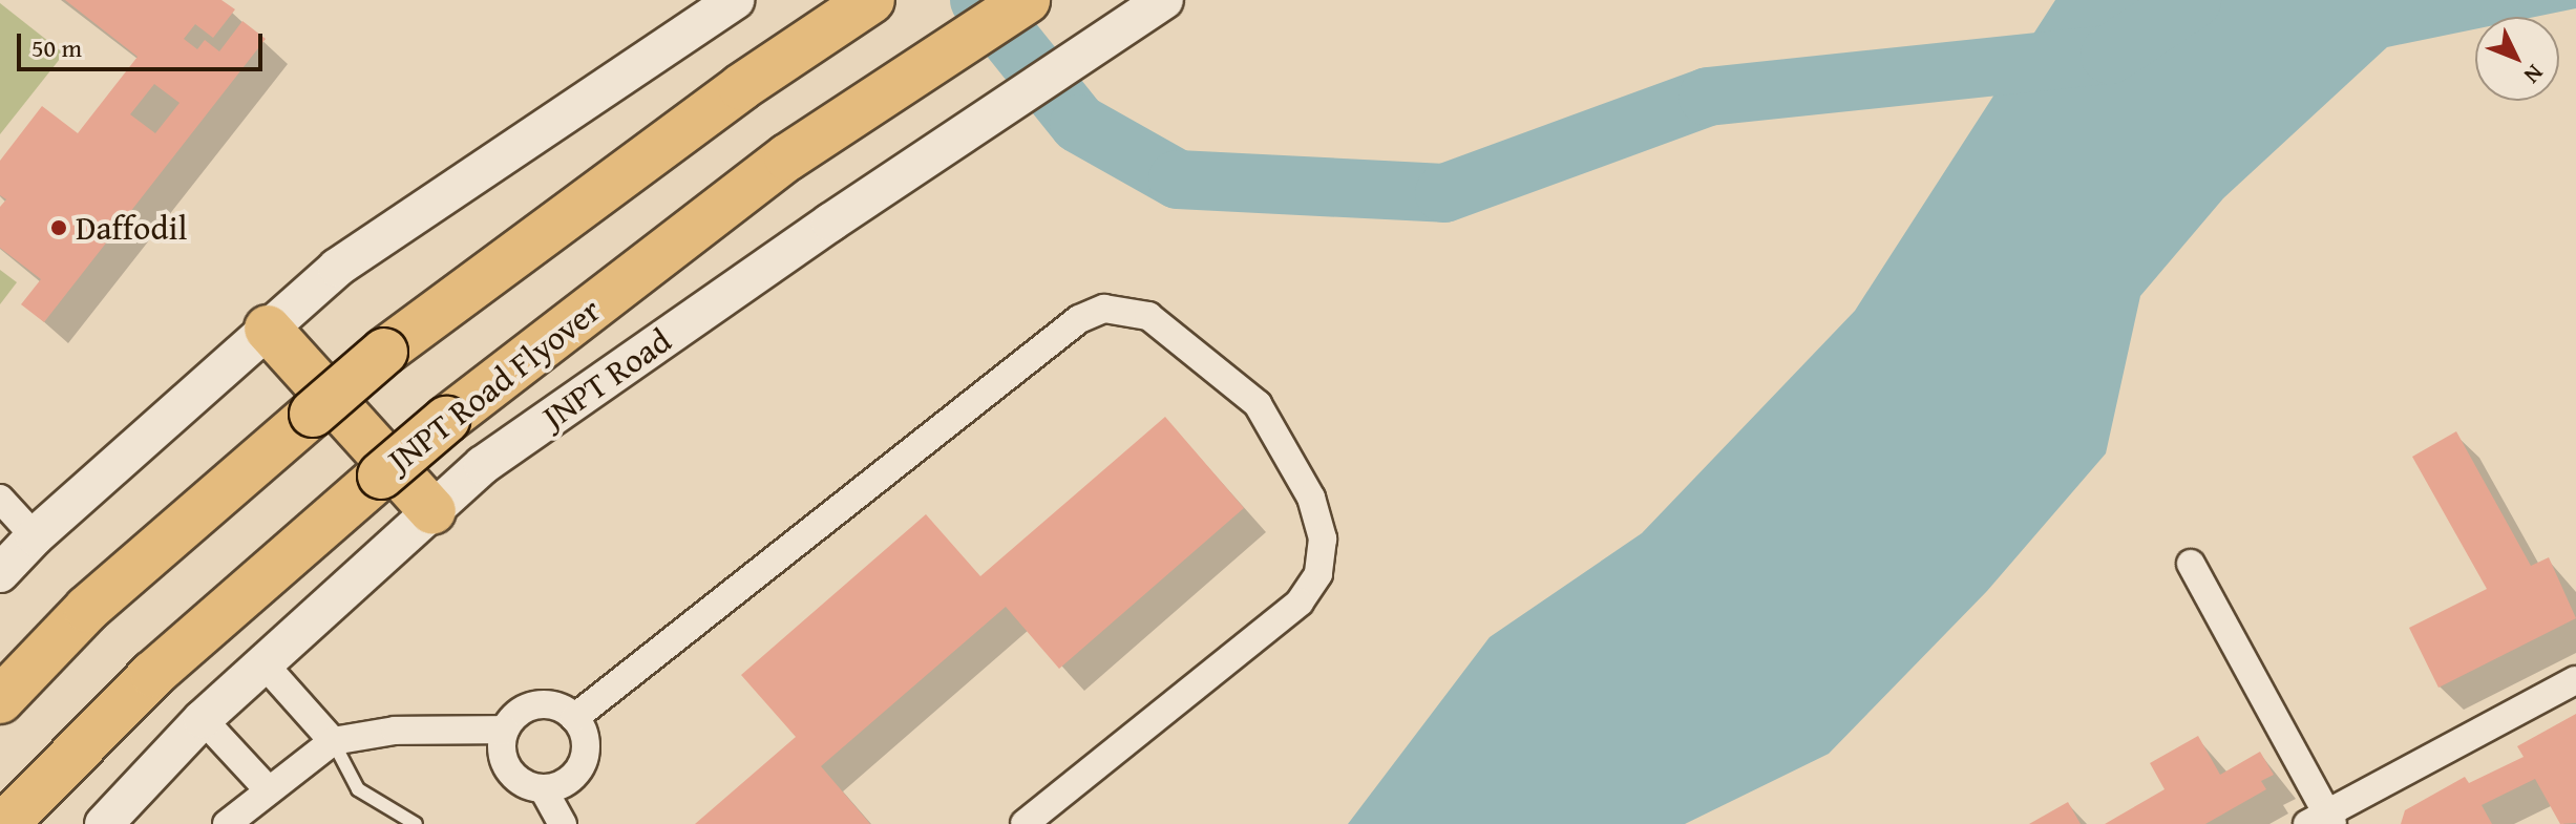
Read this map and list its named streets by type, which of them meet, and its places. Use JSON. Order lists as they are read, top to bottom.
{
  "streets": {
    "highway": ["JNPT Road Flyover"],
    "street": ["JNPT Road"]
  },
  "places": ["Daffodil"],
  "scale_bar": "50 m",
  "north": "bottom right"
}
